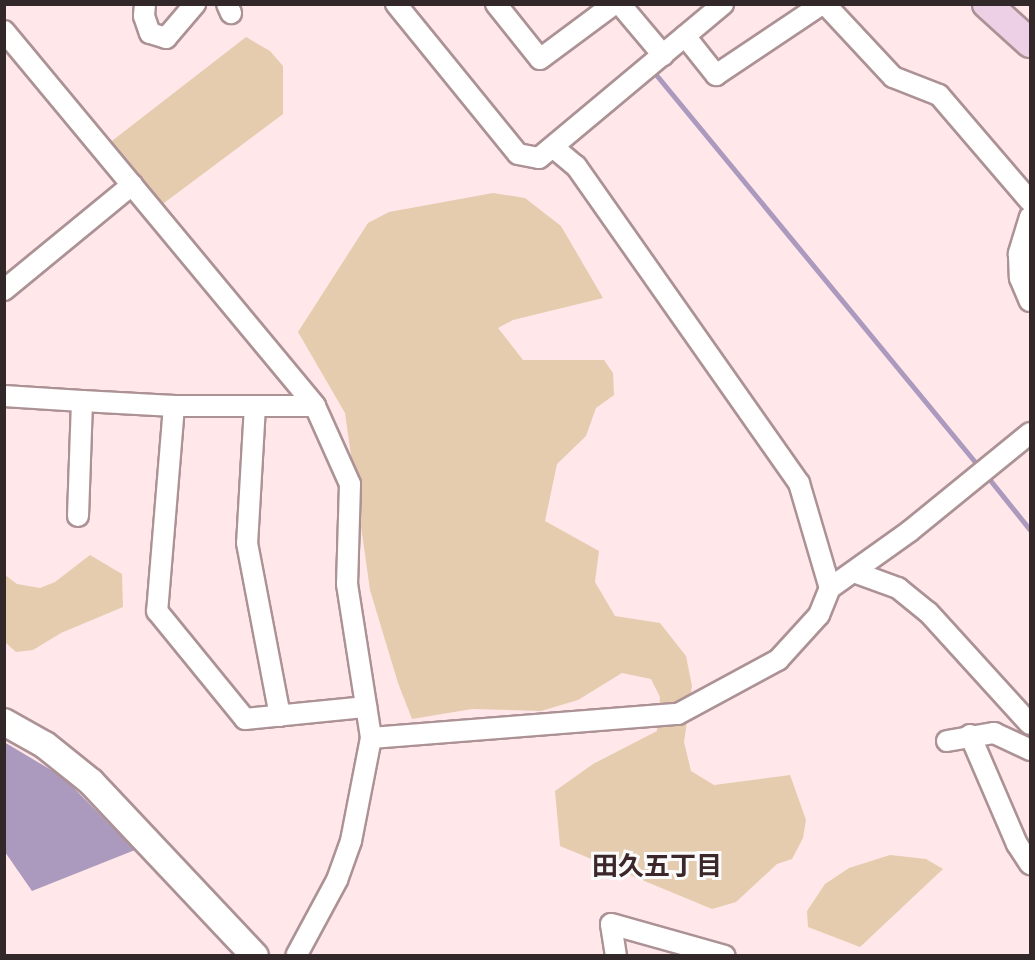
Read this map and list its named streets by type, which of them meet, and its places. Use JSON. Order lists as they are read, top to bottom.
{
  "districts": ["田久五丁目"]
}
